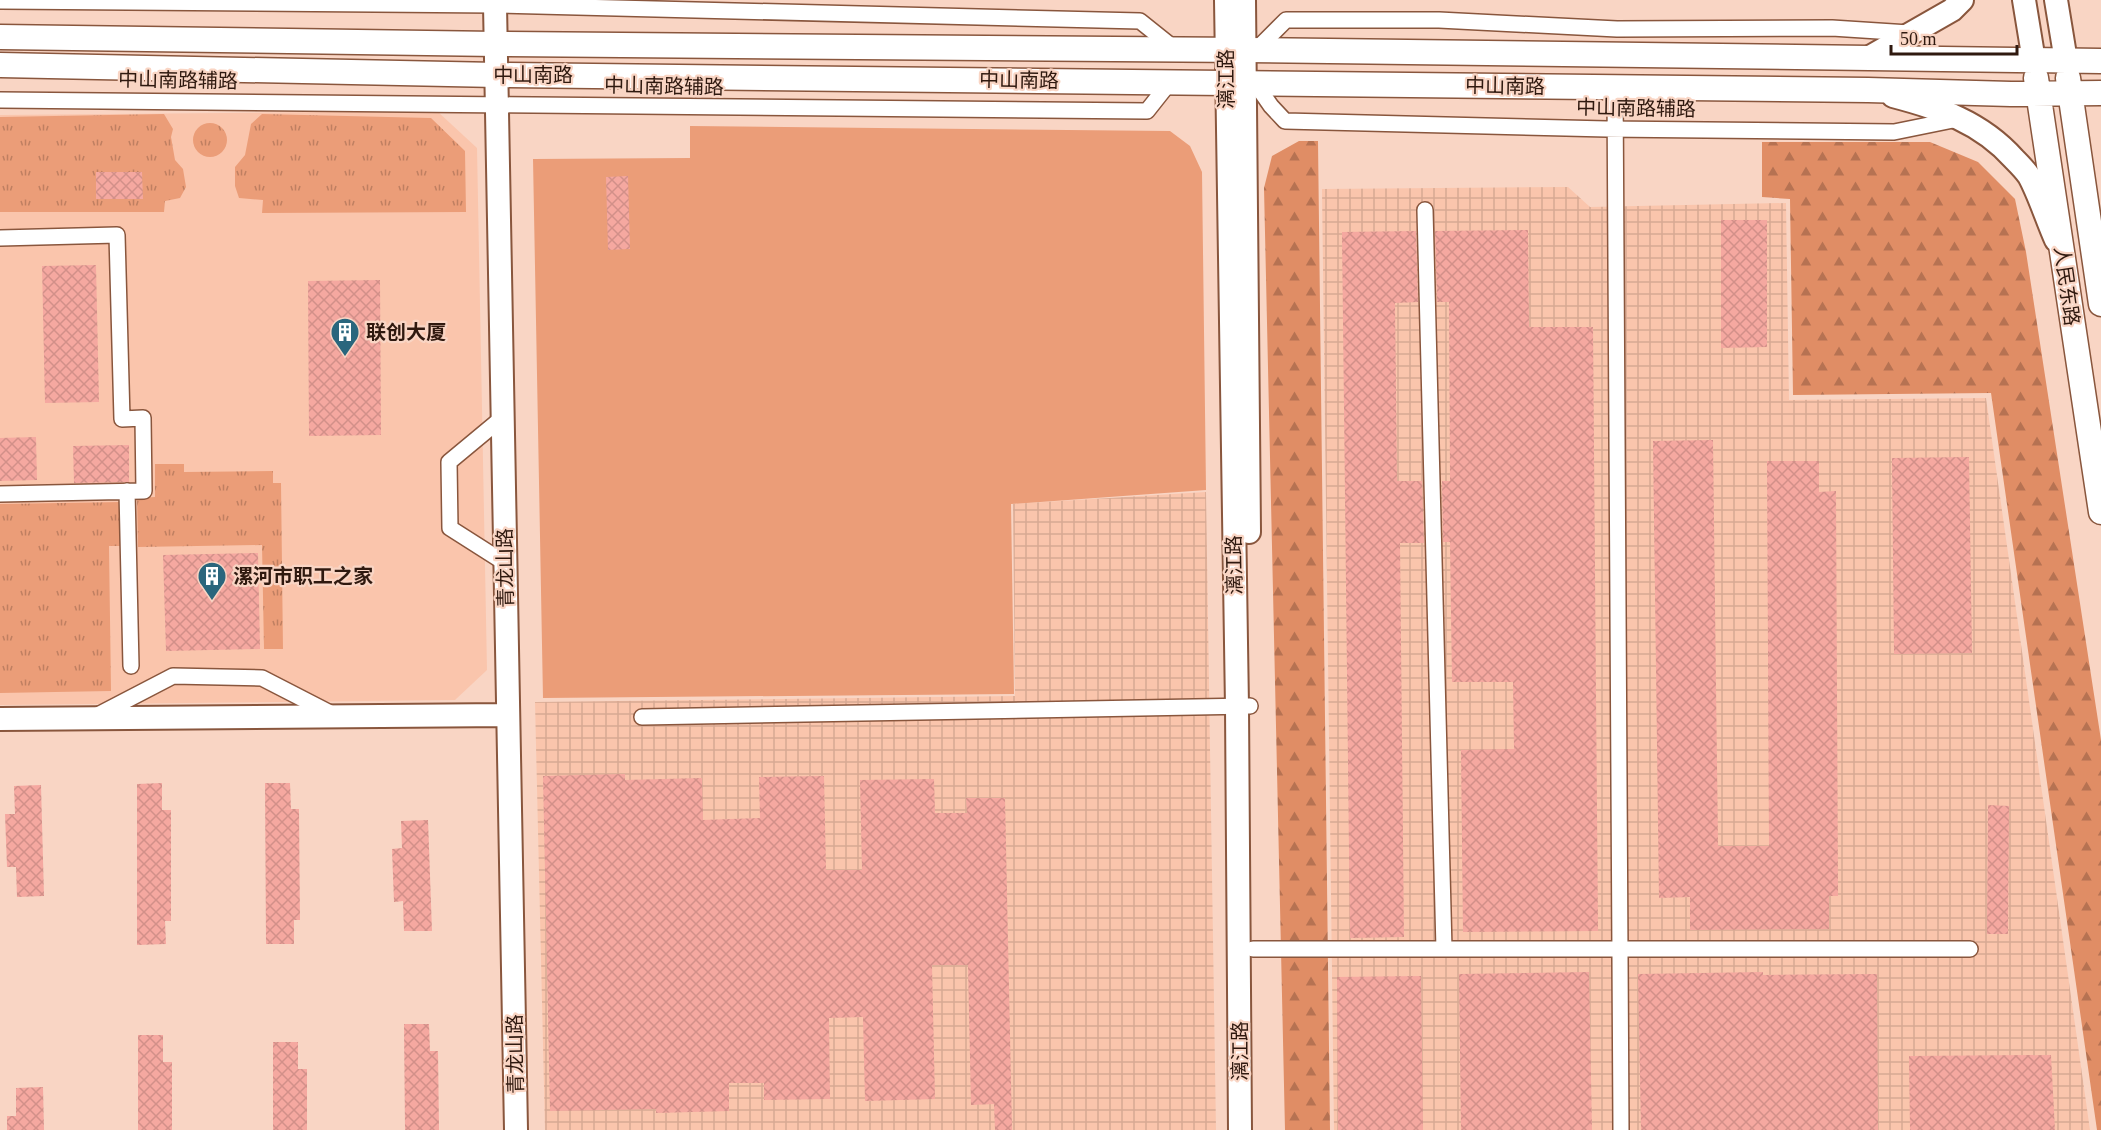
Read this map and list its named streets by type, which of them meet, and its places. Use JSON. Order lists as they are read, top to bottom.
{
  "streets": {
    "main road": ["中山南路", "人民东路"],
    "street": ["漓江路", "中山南路辅路", "青龙山路"]
  },
  "crossings": [
    ["中山南路", "漓江路"],
    ["中山南路", "中山南路辅路"],
    ["中山南路", "人民东路"],
    ["中山南路", "青龙山路"],
    ["漓江路", "中山南路辅路"],
    ["中山南路辅路", "青龙山路"]
  ],
  "places": {
    "building": ["联创大厦", "漯河市职工之家"]
  },
  "scale_bar": "50 m"
}
